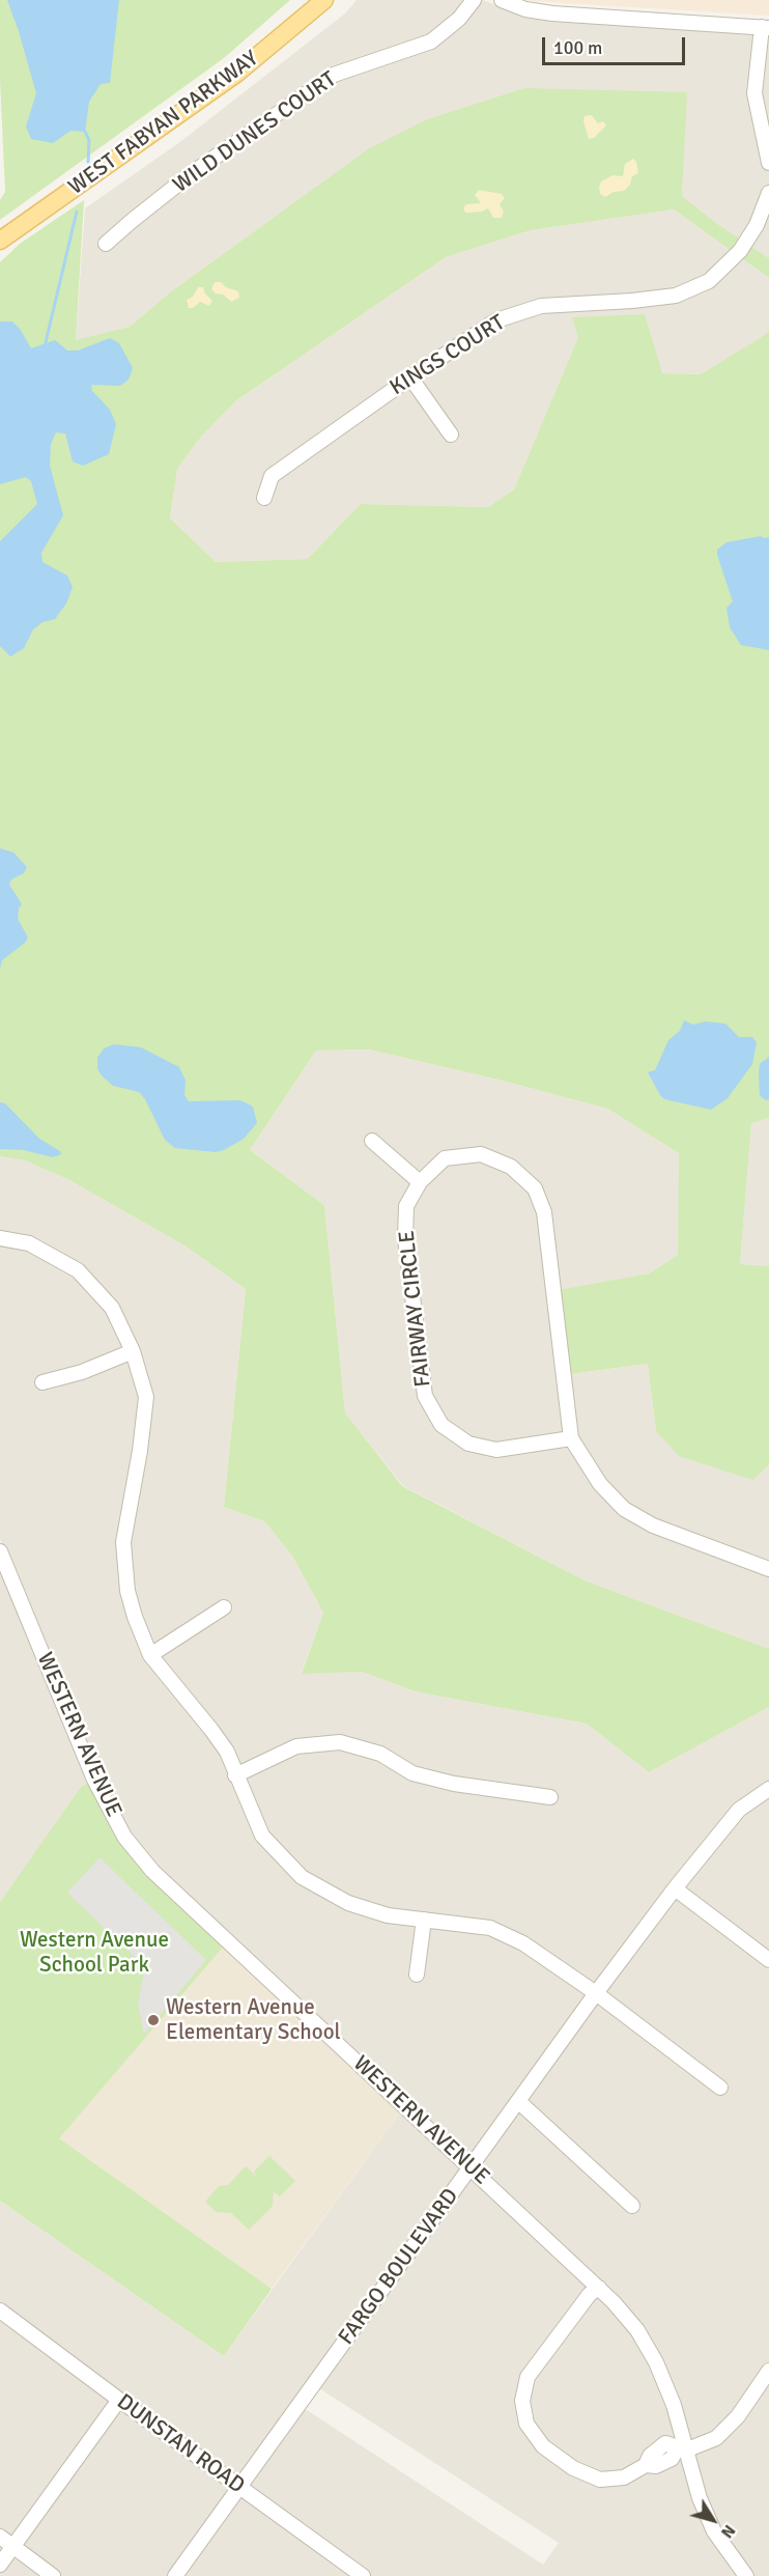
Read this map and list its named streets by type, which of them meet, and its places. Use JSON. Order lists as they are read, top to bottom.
{
  "streets": {
    "main road": ["WEST FABYAN PARKWAY"],
    "street": [
      "WILD DUNES COURT",
      "KINGS COURT",
      "FAIRWAY CIRCLE",
      "WESTERN AVENUE",
      "FARGO BOULEVARD",
      "DUNSTAN ROAD"
    ]
  },
  "crossings": [
    ["WESTERN AVENUE", "FARGO BOULEVARD"],
    ["FARGO BOULEVARD", "DUNSTAN ROAD"]
  ],
  "parks": ["Western Avenue School Park"],
  "places": ["Western Avenue Elementary School"],
  "scale_bar": "100 m",
  "north": "bottom right"
}
